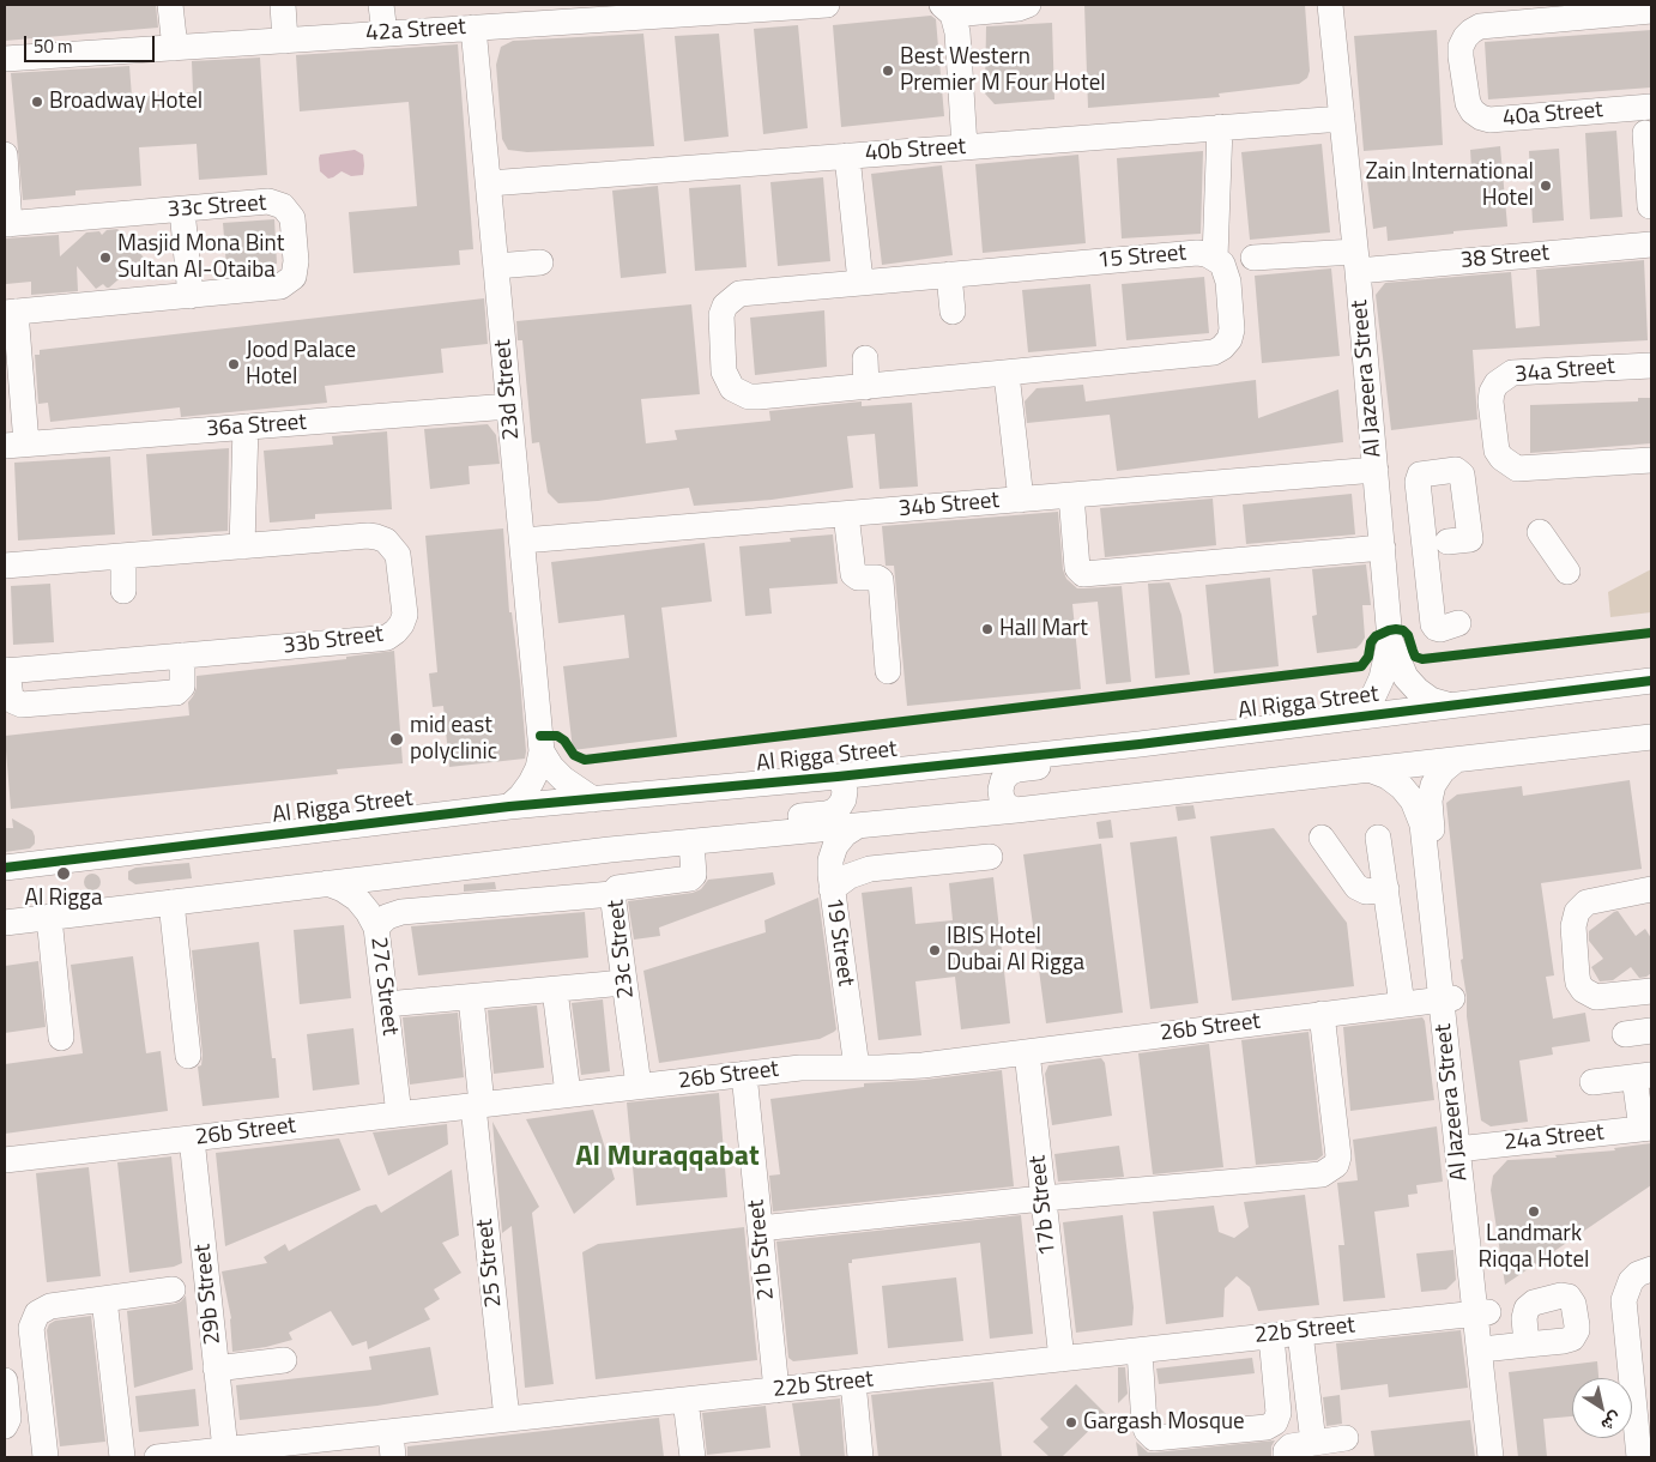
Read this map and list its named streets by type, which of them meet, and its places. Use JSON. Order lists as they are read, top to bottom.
{
  "streets": {
    "street": [
      "42a Street",
      "40a Street",
      "40b Street",
      "33c Street",
      "15 Street",
      "38 Street",
      "34a Street",
      "Al Jazeera Street",
      "23d Street",
      "36a Street",
      "34b Street",
      "33b Street",
      "Al Rigga Street",
      "19 Street",
      "23c Street",
      "27c Street",
      "26b Street",
      "24a Street",
      "17b Street",
      "21b Street",
      "25 Street",
      "29b Street",
      "22b Street"
    ]
  },
  "crossings": [
    ["42a Street", "23d Street"],
    ["40b Street", "Al Jazeera Street"],
    ["40b Street", "23d Street"],
    ["33c Street", "36a Street"],
    ["38 Street", "Al Jazeera Street"],
    ["Al Jazeera Street", "34b Street"],
    ["Al Jazeera Street", "Al Rigga Street"],
    ["Al Jazeera Street", "26b Street"],
    ["Al Jazeera Street", "24a Street"],
    ["Al Jazeera Street", "22b Street"],
    ["23d Street", "36a Street"],
    ["23d Street", "34b Street"],
    ["23d Street", "Al Rigga Street"],
    ["19 Street", "26b Street"],
    ["23c Street", "26b Street"],
    ["27c Street", "26b Street"],
    ["26b Street", "17b Street"],
    ["26b Street", "21b Street"],
    ["26b Street", "25 Street"],
    ["26b Street", "29b Street"],
    ["17b Street", "22b Street"],
    ["21b Street", "22b Street"],
    ["25 Street", "22b Street"],
    ["29b Street", "22b Street"]
  ],
  "districts": ["Al Muraqqabat"],
  "places": [
    "Best Western Premier M Four Hotel",
    "Broadway Hotel",
    "Zain International Hotel",
    "Masjid Mona Bint Sultan Al-Otaiba",
    "Jood Palace Hotel",
    "Hall Mart",
    "mid east polyclinic",
    "Al Rigga",
    "IBIS Hotel Dubai Al Rigga",
    "Landmark Riqqa Hotel",
    "Gargash Mosque"
  ],
  "scale_bar": "50 m",
  "north": "bottom right"
}
